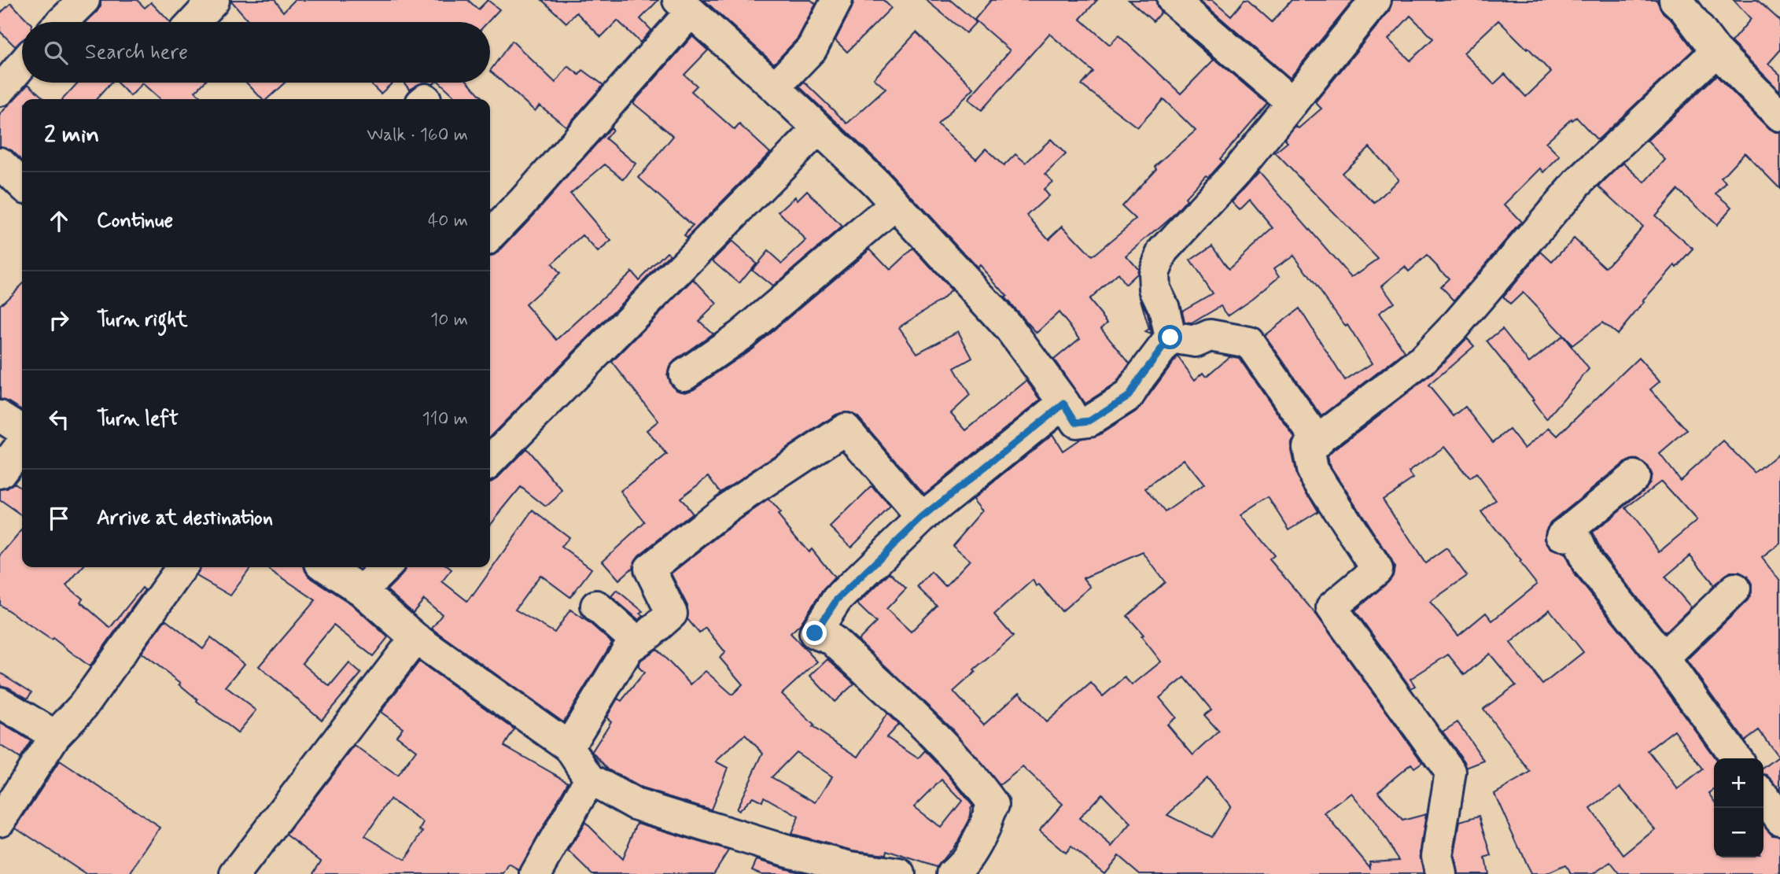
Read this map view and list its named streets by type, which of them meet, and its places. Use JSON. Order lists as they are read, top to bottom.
{
  "page": {
    "search": "Search here",
    "heading": ["2 min", "Walk · 160 m"],
    "list": [
      ["Continue", "40 m"],
      ["Turn right", "10 m"],
      ["Turn left", "110 m"],
      "Arrive at destination"
    ],
    "map_buttons": ["+", "−"]
  }
}
